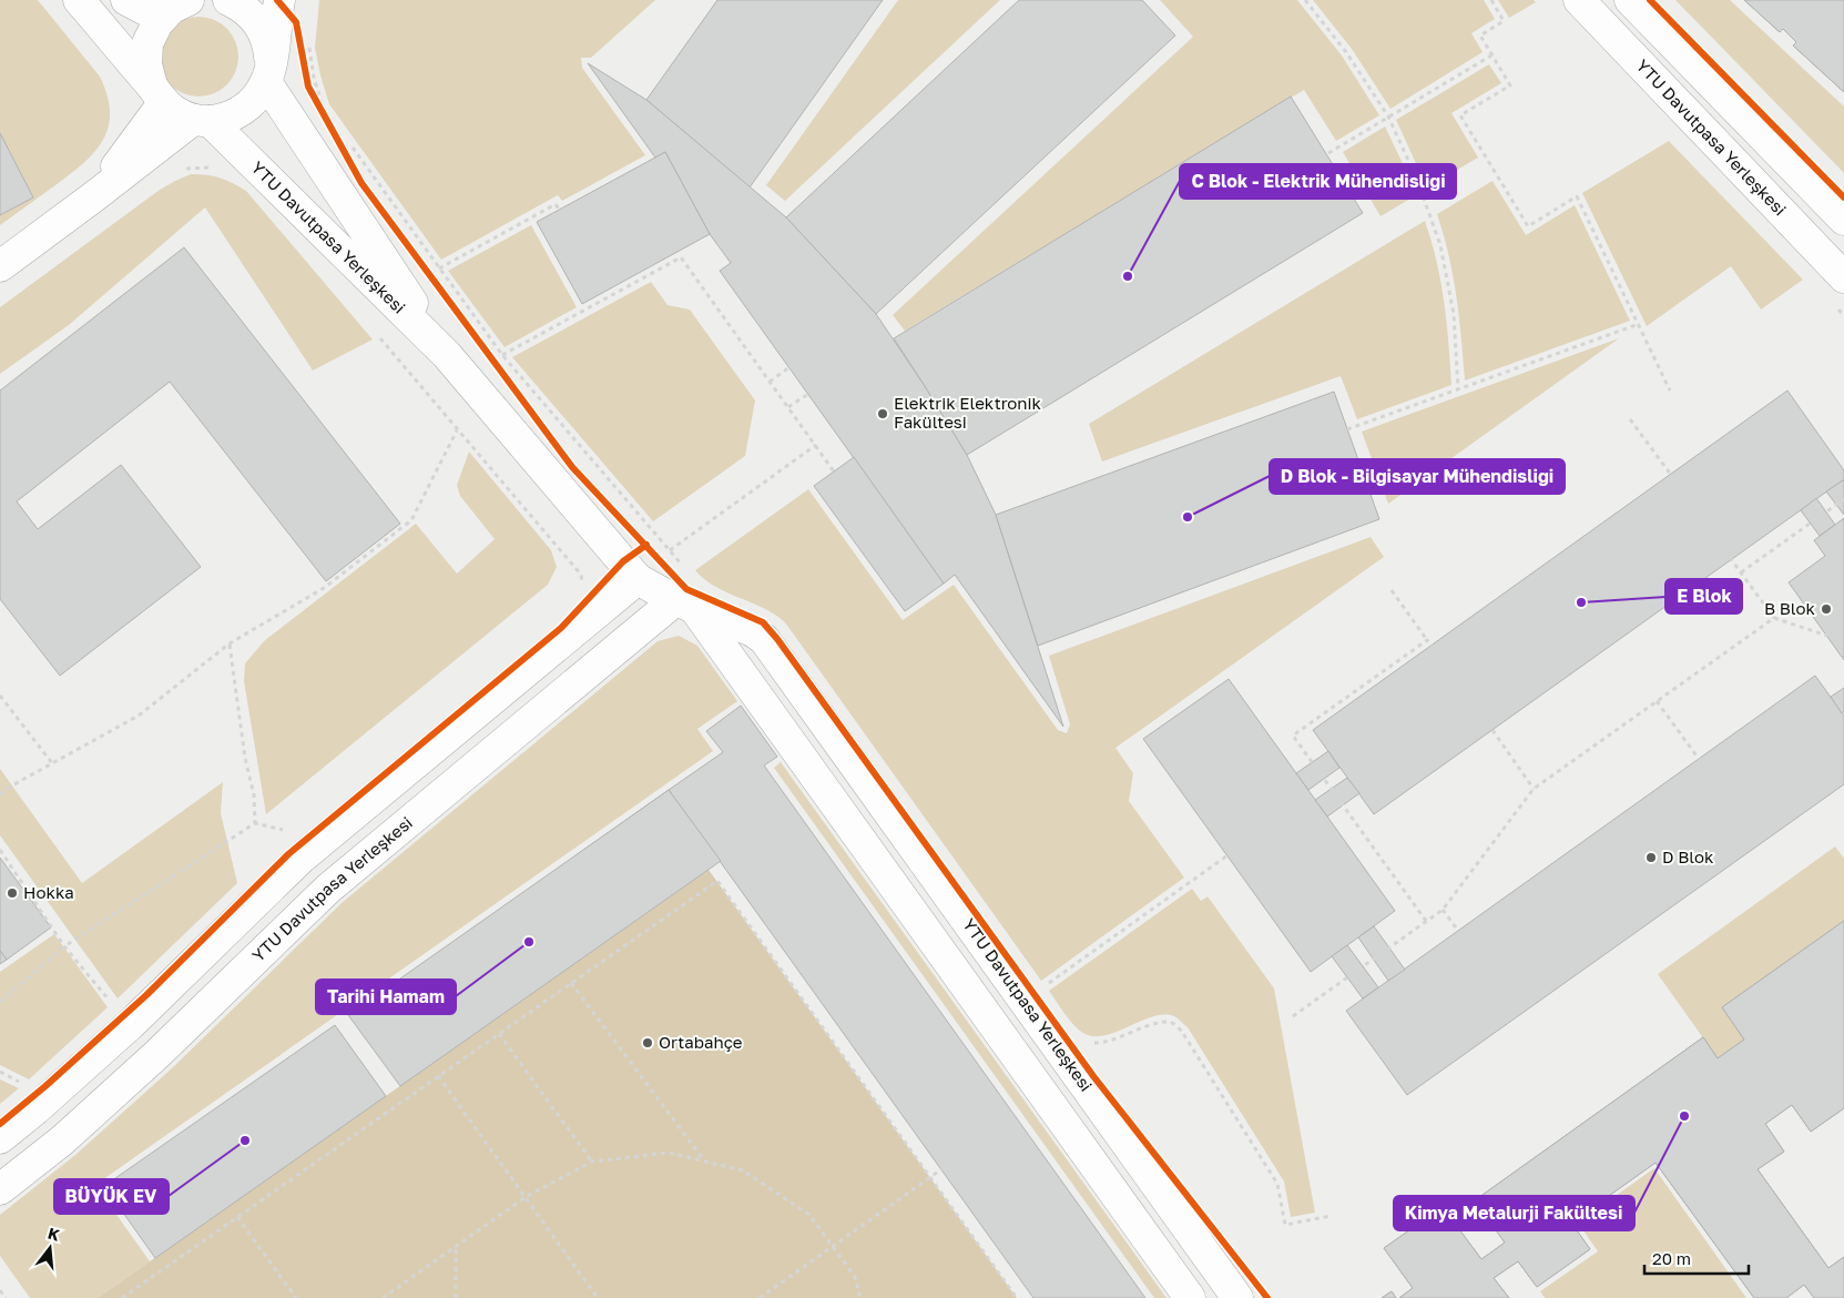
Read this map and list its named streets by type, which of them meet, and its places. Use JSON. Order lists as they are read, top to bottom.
{
  "streets": {
    "street": ["YTU Davutpasa Yerleşkesi"]
  },
  "places": [
    "C Blok - Elektrik Mühendisliği",
    "Elektrik Elektronik Fakültesi",
    "D Blok - Bilgisayar Mühendisliği",
    "E Blok",
    "B Blok",
    "D Blok",
    "Hokka",
    "Tarihi Hamam",
    "Ortabahçe",
    "Kimya Metalurji Fakültesi",
    "BÜYÜK EV"
  ],
  "scale_bar": "20 m",
  "north": "top"
}
